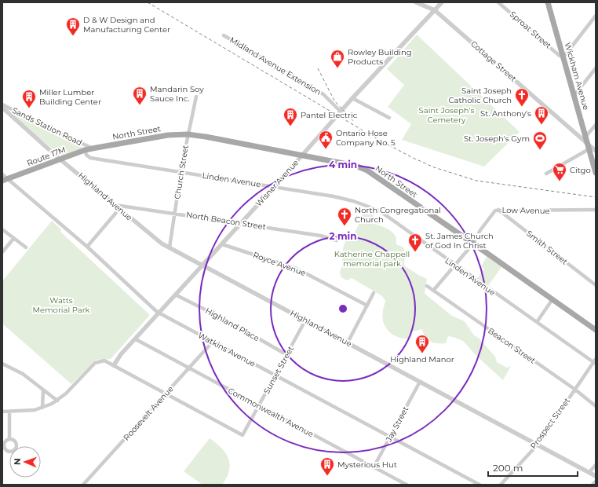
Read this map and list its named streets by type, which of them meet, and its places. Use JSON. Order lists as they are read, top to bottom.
{
  "streets": {
    "main road": ["Wickham Avenue", "North Street", "Route 17M"],
    "street": [
      "Sproat Street",
      "Cottage Street",
      "Midland Avenue Extension",
      "Sands Station Road",
      "Church Street",
      "Linden Avenue",
      "Wisner Avenue",
      "Highland Avenue",
      "Low Avenue",
      "North Beacon Street",
      "Smith Street",
      "Royce Avenue",
      "Highland Place",
      "Beacon Street",
      "Watkins Avenue",
      "Sunset Street",
      "Commonwealth Avenue",
      "Roosevelt Avenue",
      "Prospect Street",
      "Jay Street"
    ]
  },
  "crossings": [
    ["Sproat Street", "Wickham Avenue"],
    ["Cottage Street", "Wickham Avenue"],
    ["Cottage Street", "Wisner Avenue"],
    ["Midland Avenue Extension", "Wisner Avenue"],
    ["Sands Station Road", "North Street"],
    ["Sands Station Road", "Route 17M"],
    ["North Street", "Route 17M"],
    ["North Street", "Church Street"],
    ["North Street", "Wisner Avenue"],
    ["North Street", "Low Avenue"],
    ["Route 17M", "Linden Avenue"],
    ["Route 17M", "Highland Avenue"],
    ["Route 17M", "Watkins Avenue"],
    ["Church Street", "Linden Avenue"],
    ["Church Street", "Highland Avenue"],
    ["Church Street", "North Beacon Street"],
    ["Linden Avenue", "Wisner Avenue"],
    ["Linden Avenue", "Low Avenue"],
    ["Linden Avenue", "Prospect Street"],
    ["Wisner Avenue", "Highland Avenue"],
    ["Wisner Avenue", "North Beacon Street"],
    ["Wisner Avenue", "Royce Avenue"],
    ["Wisner Avenue", "Highland Place"],
    ["Wisner Avenue", "Watkins Avenue"],
    ["Wisner Avenue", "Commonwealth Avenue"],
    ["Highland Avenue", "North Beacon Street"],
    ["Highland Avenue", "Sunset Street"],
    ["Highland Avenue", "Prospect Street"],
    ["Highland Avenue", "Jay Street"],
    ["Low Avenue", "Smith Street"],
    ["Low Avenue", "Beacon Street"],
    ["Highland Place", "Sunset Street"],
    ["Beacon Street", "Prospect Street"],
    ["Watkins Avenue", "Sunset Street"],
    ["Watkins Avenue", "Roosevelt Avenue"],
    ["Watkins Avenue", "Jay Street"],
    ["Sunset Street", "Commonwealth Avenue"],
    ["Sunset Street", "Roosevelt Avenue"],
    ["Commonwealth Avenue", "Roosevelt Avenue"],
    ["Commonwealth Avenue", "Jay Street"]
  ],
  "parks": ["Saint Joseph's Cemetery", "Katherine Chappell memorial park", "Watts Memorial Park"],
  "places": {
    "building": [
      "D & W Design and Manufacturing Center",
      "Mandarin Soy Sauce Inc.",
      "Miller Lumber Building Center",
      "St. Anthony's",
      "Pantel Electric",
      "Highland Manor",
      "Mysterious Hut"
    ],
    "shop": ["Rowley Building Products"],
    "church": ["Saint Joseph Catholic Church", "North Congregational Church", "St. James Church of God In Christ"],
    "public building": ["Ontario Hose Company No. 5"],
    "sports": ["St. Joseph's Gym"],
    "supermarket": ["Citgo"]
  },
  "scale_bar": "200 m",
  "north": "left",
  "rings": ["4 min", "2 min"]
}
